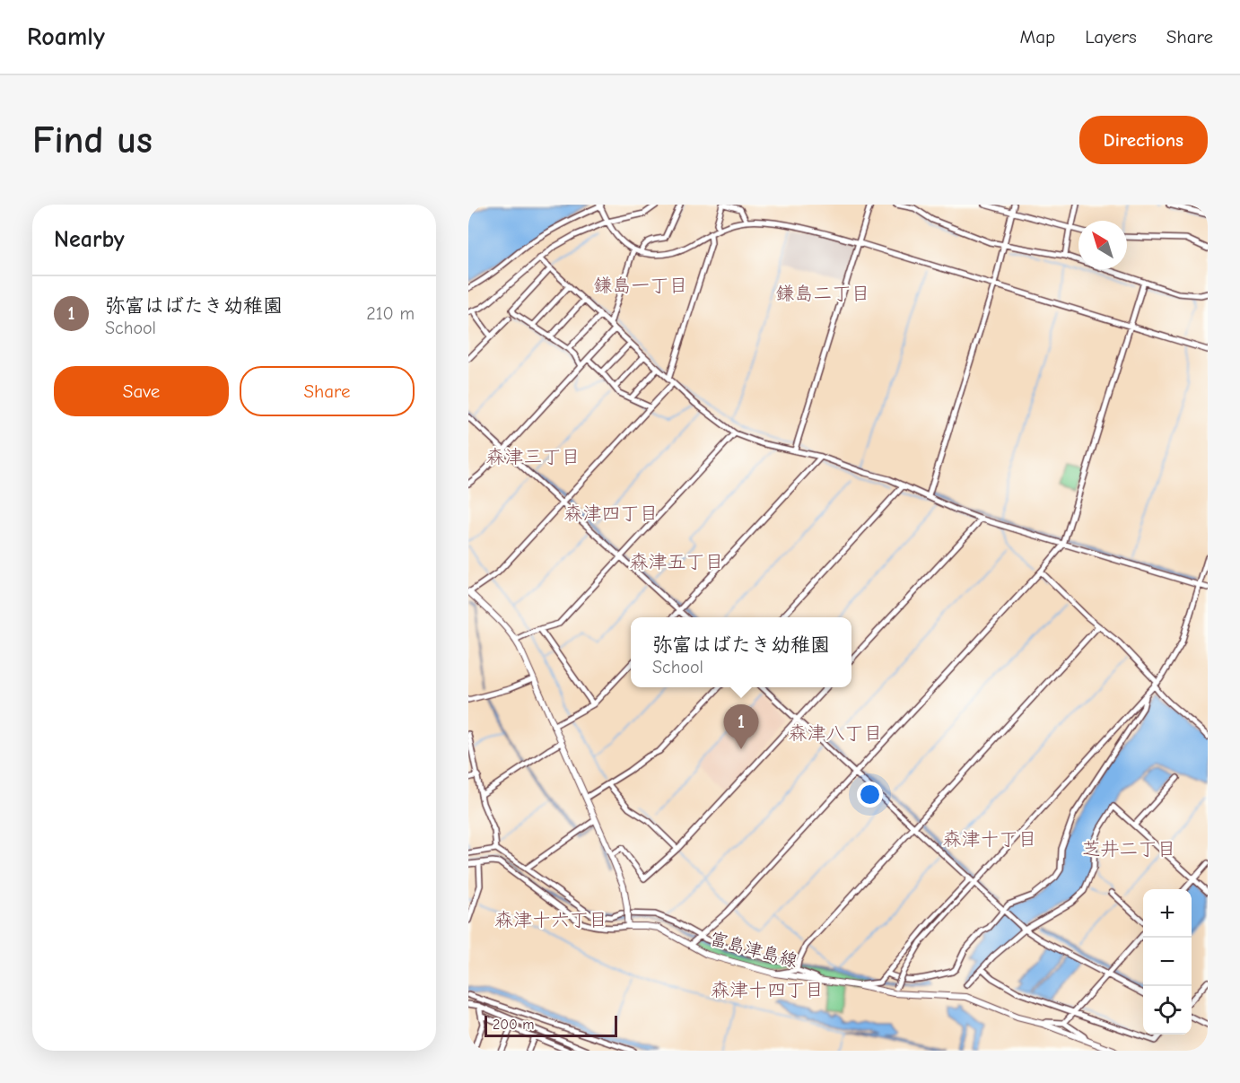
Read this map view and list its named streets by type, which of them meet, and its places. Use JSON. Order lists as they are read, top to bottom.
{
  "streets": {
    "main road": ["富島津島線"]
  },
  "districts": [
    "鎌島一丁目",
    "鎌島二丁目",
    "森津三丁目",
    "森津四丁目",
    "森津五丁目",
    "森津八丁目",
    "森津十丁目",
    "芝井二丁目",
    "森津十六丁目",
    "森津十四丁目"
  ],
  "scale_bar": "200 m",
  "north": "top left",
  "page": {
    "header": "Roamly",
    "nav": ["Map", "Layers", "Share"],
    "buttons": [
      "Directions",
      ["Save", "Share"]
    ],
    "title": "Find us",
    "heading": "Nearby",
    "list": [
      {
        "mark": "1",
        "name": "弥富はばたき幼稚園",
        "note": "School",
        "value": "210 m"
      }
    ],
    "popup": ["弥富はばたき幼稚園", "School"],
    "pins": "1",
    "map_buttons": ["+", "−"],
    "scale": "200 m"
  }
}
